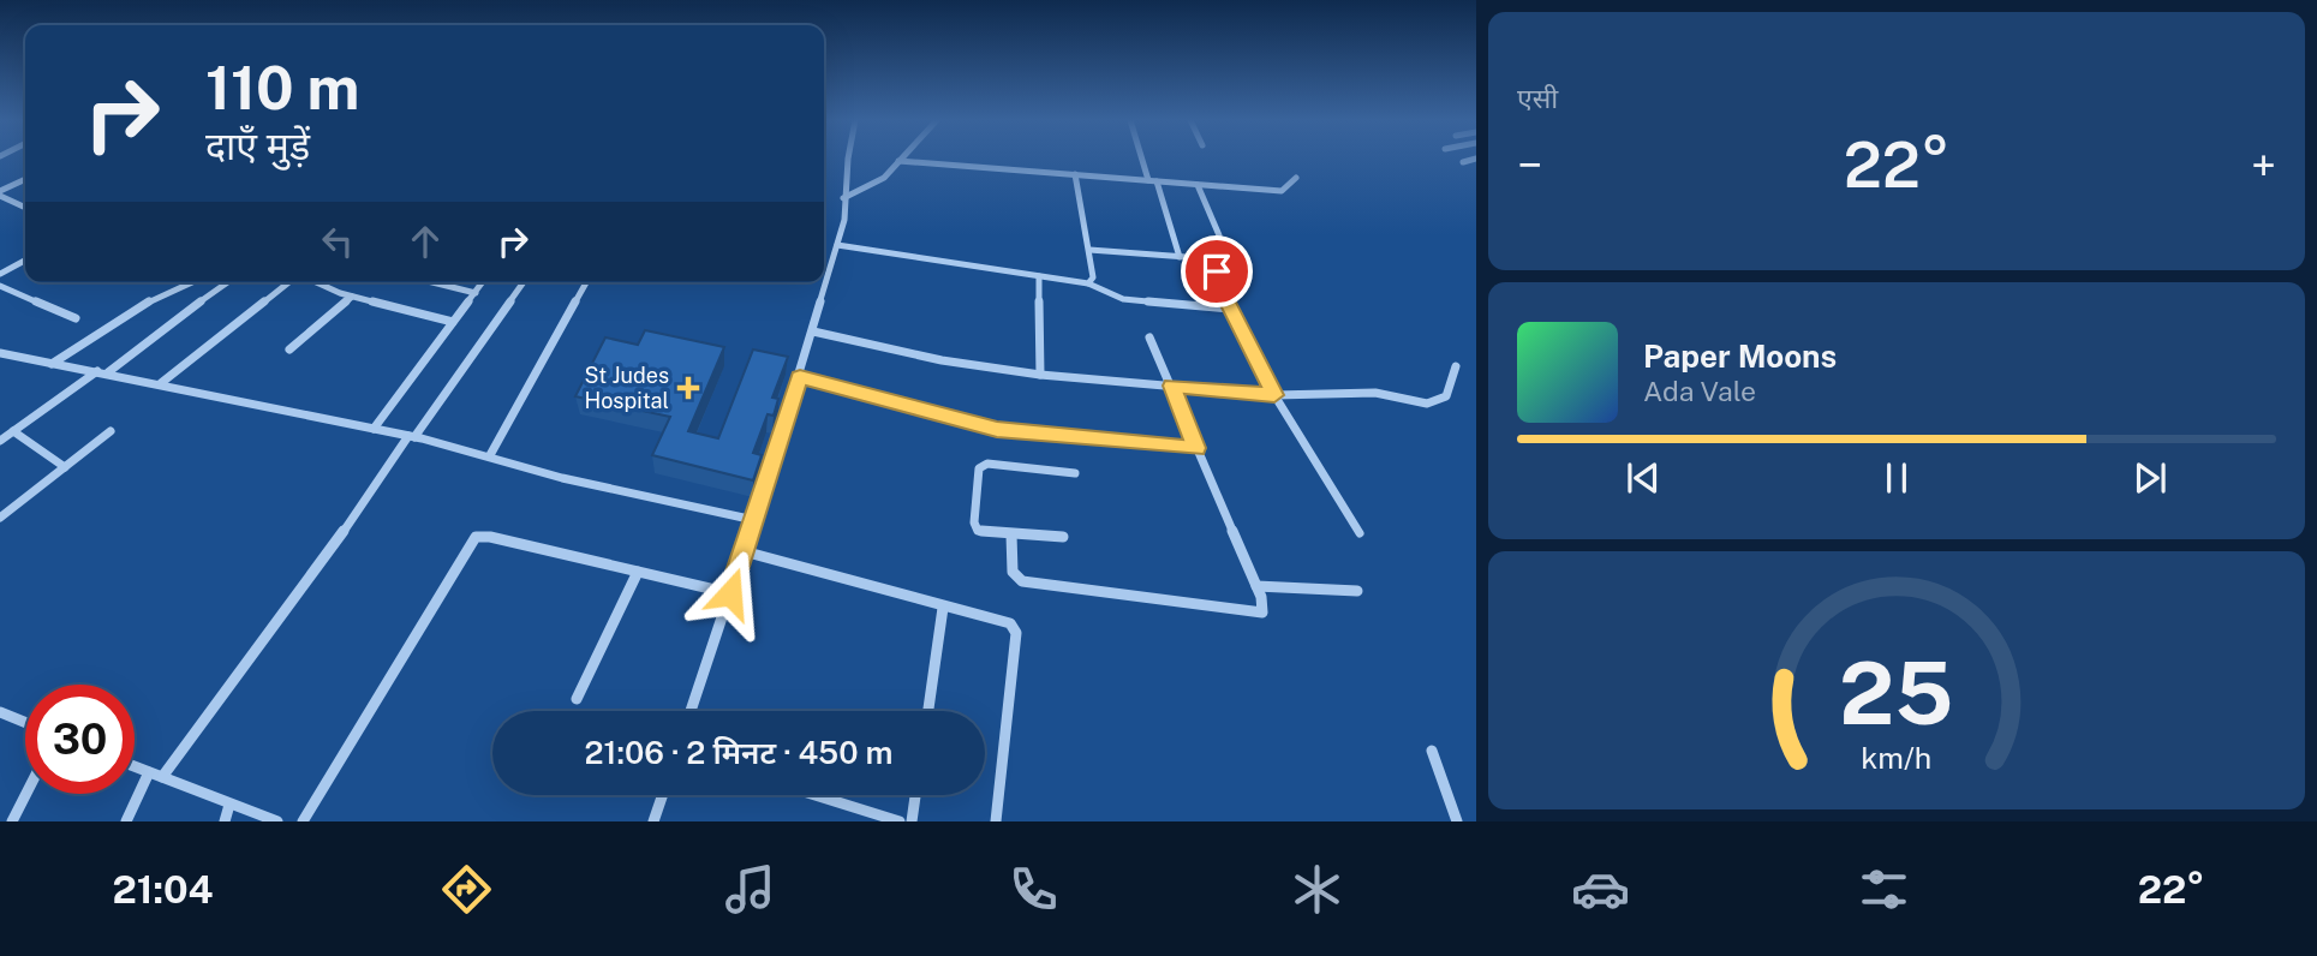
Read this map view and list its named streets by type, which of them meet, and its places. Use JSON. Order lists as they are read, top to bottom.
{
  "places": {
    "health": ["St Judes Hospital"]
  },
  "page": {
    "tile": "एसी",
    "turn": ["110 m", "दाएँ मुड़ें"],
    "heat": ["−", "22°", "+"],
    "song": ["Paper Moons", "Ada Vale"],
    "limit": "30",
    "trip": "21:06 · 2 मिनट · 450 m",
    "tabs": ["21:04", "22°"],
    "gauge": ["25", "km/h"]
  }
}
